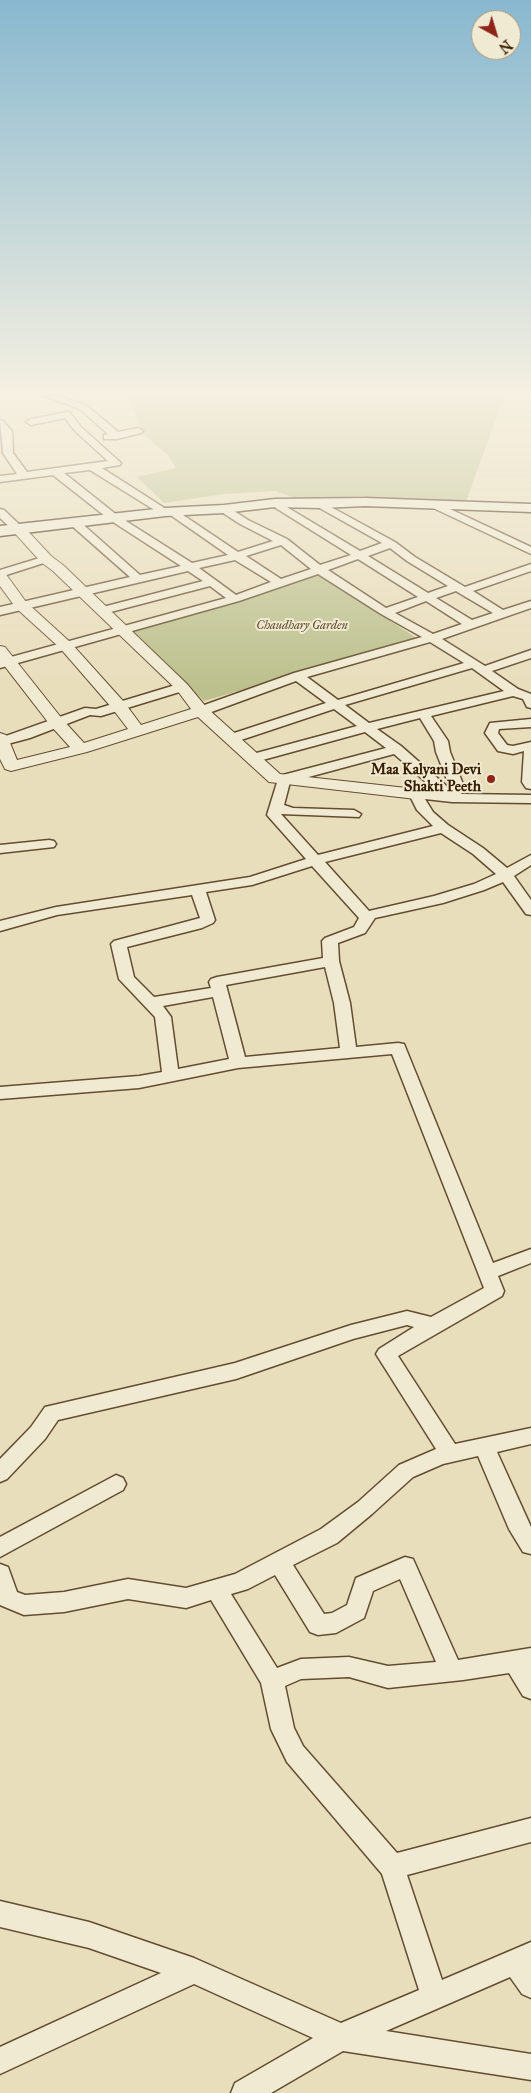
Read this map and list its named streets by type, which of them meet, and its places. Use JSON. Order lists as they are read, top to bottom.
{
  "parks": ["Chaudhary Garden"],
  "places": ["Maa Kalyani Devi Shakti Peeth"],
  "north": "bottom right"
}
